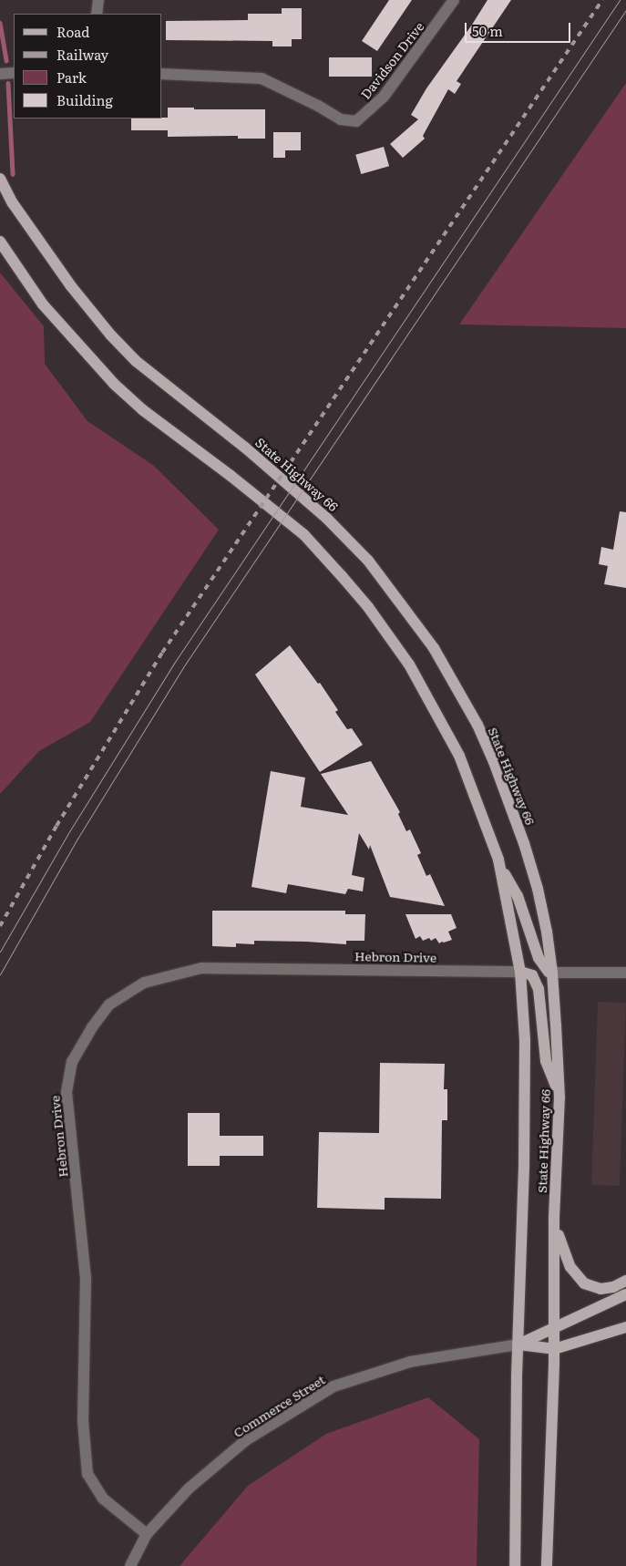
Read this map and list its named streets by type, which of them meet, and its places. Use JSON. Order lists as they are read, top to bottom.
{
  "streets": {
    "main road": ["State Highway 66"],
    "street": ["Davidson Drive", "Hebron Drive", "Commerce Street"]
  },
  "crossings": [
    ["State Highway 66", "Hebron Drive"],
    ["State Highway 66", "Commerce Street"],
    ["Hebron Drive", "Commerce Street"]
  ],
  "legend": [
    "Road",
    "Railway",
    "Park",
    "Building"
  ],
  "scale_bar": "50 m"
}
